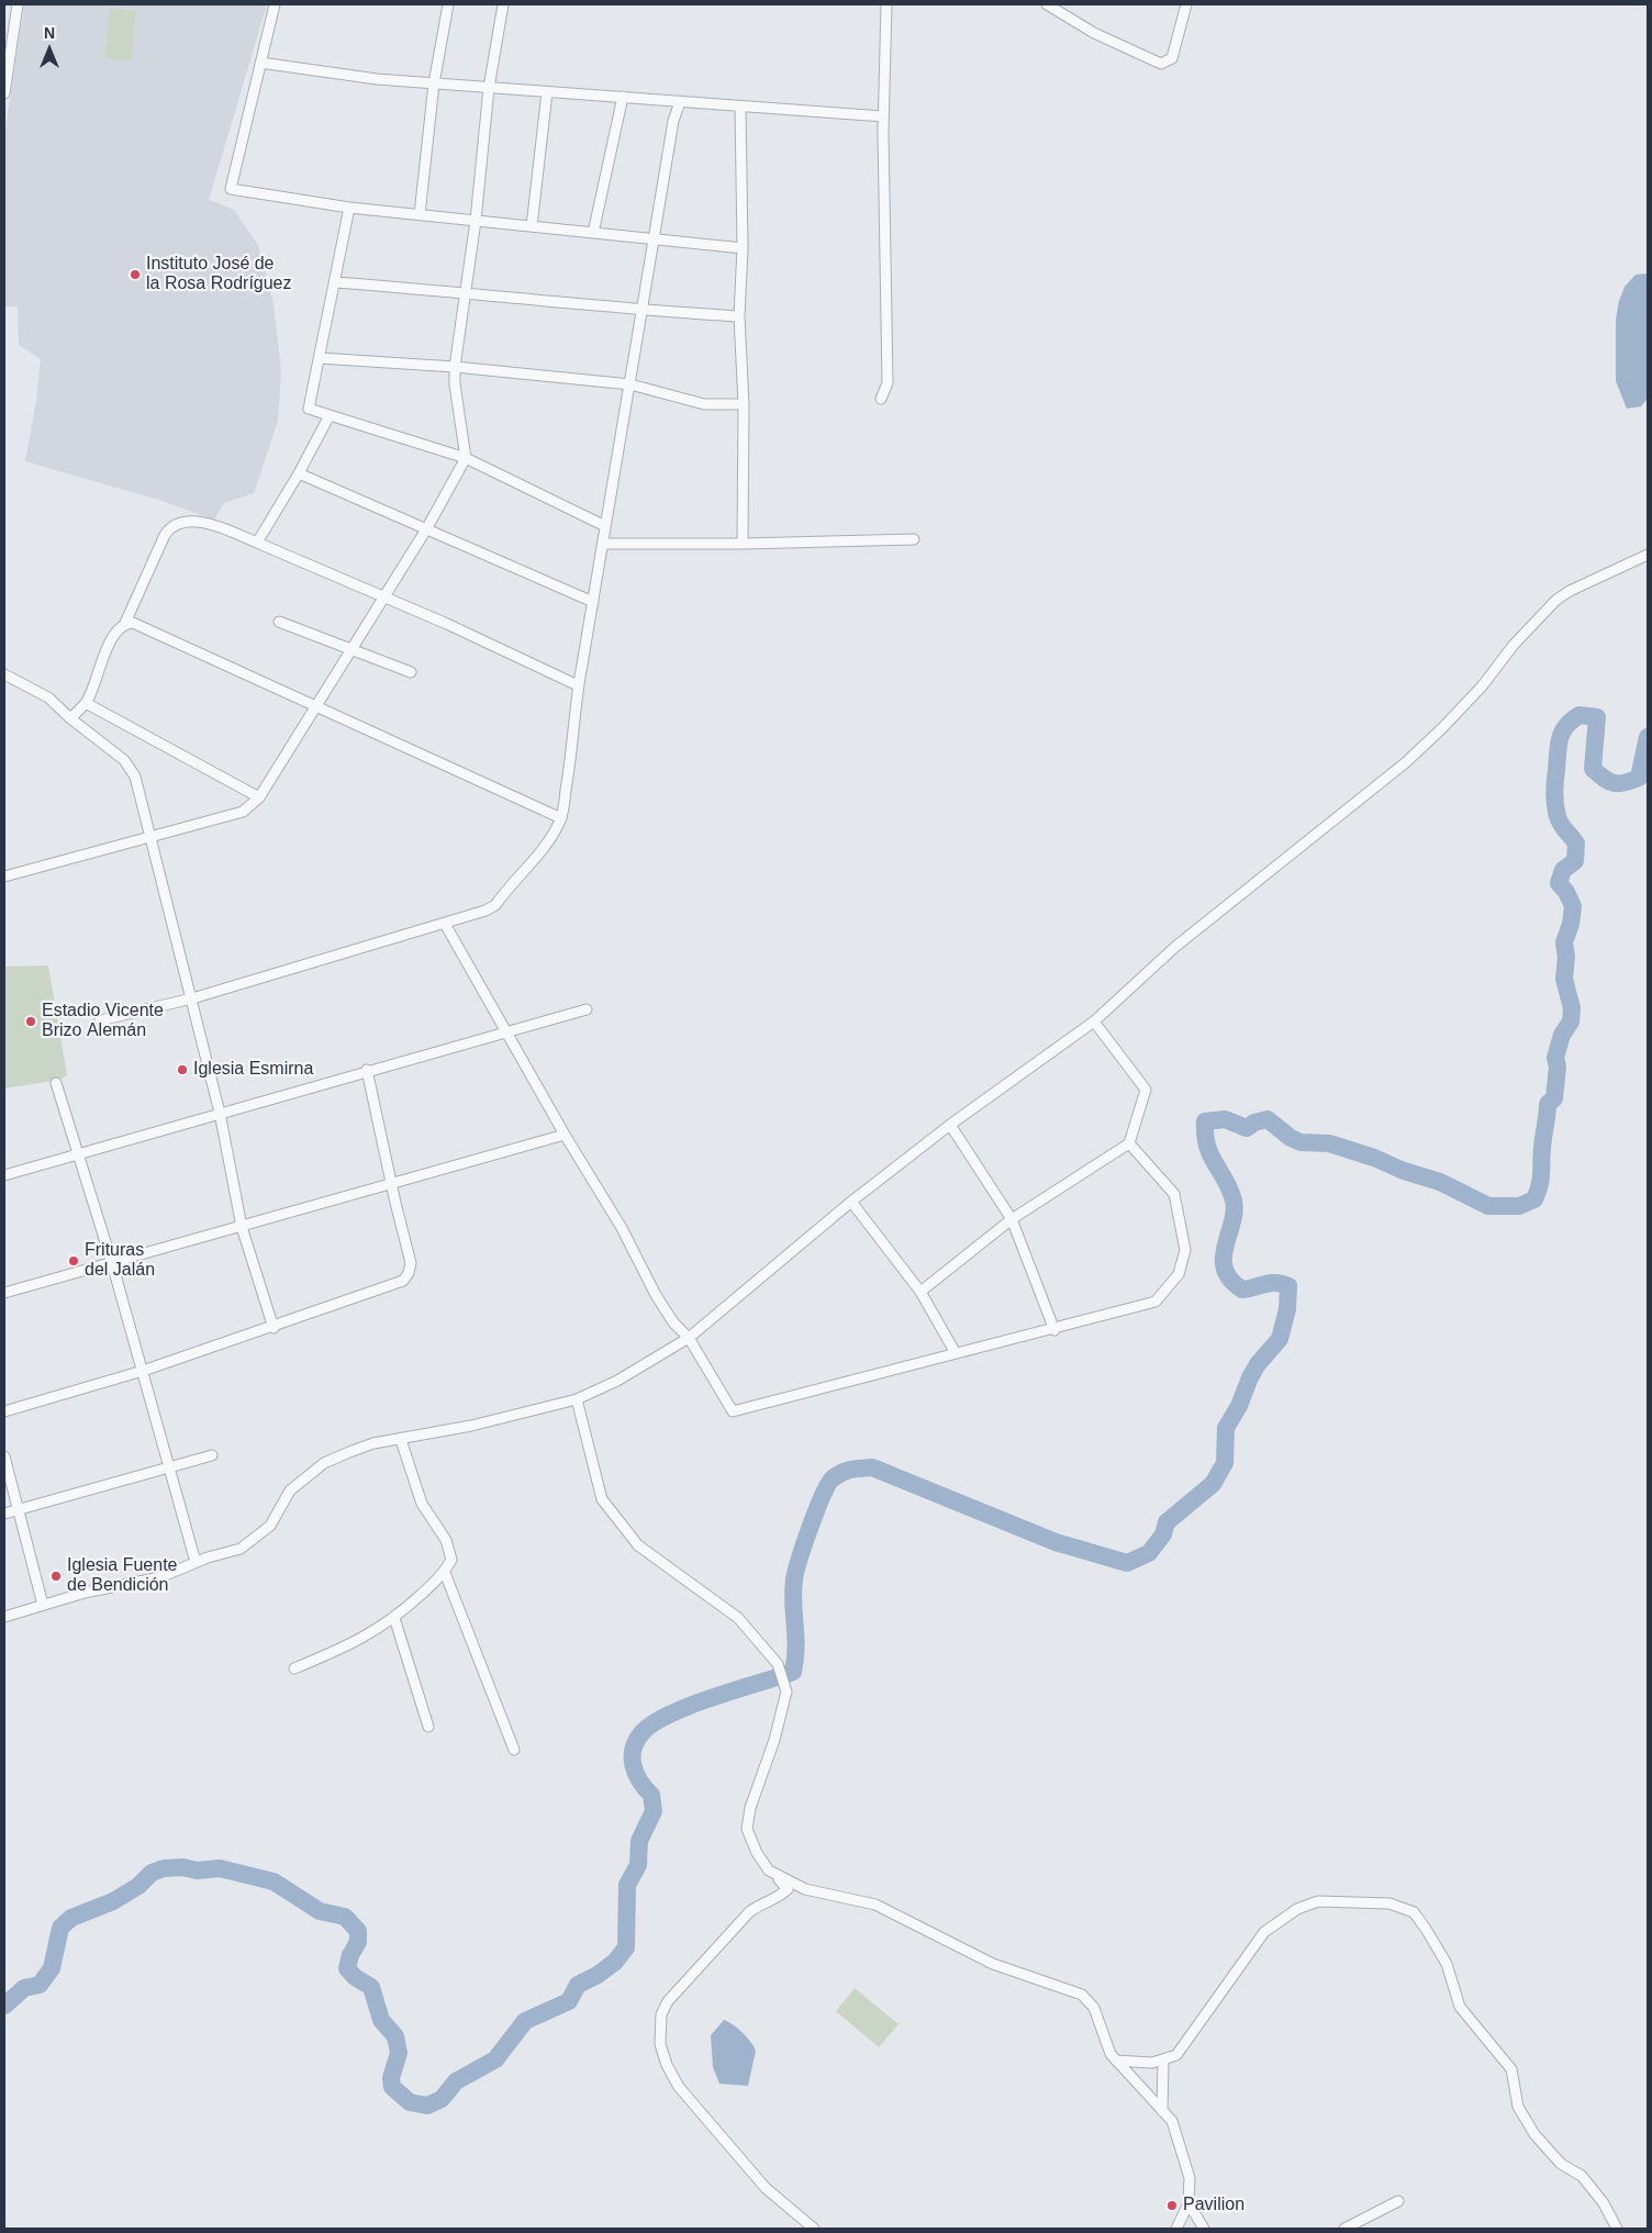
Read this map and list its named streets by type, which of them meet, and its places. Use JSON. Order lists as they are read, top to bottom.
{
  "places": [
    "Instituto José de la Rosa Rodríguez",
    "Estadio Vicente Brizo Alemán",
    "Iglesia Esmirna",
    "Frituras del Jalán",
    "Iglesia Fuente de Bendición",
    "Pavilion"
  ],
  "north": "top"
}
